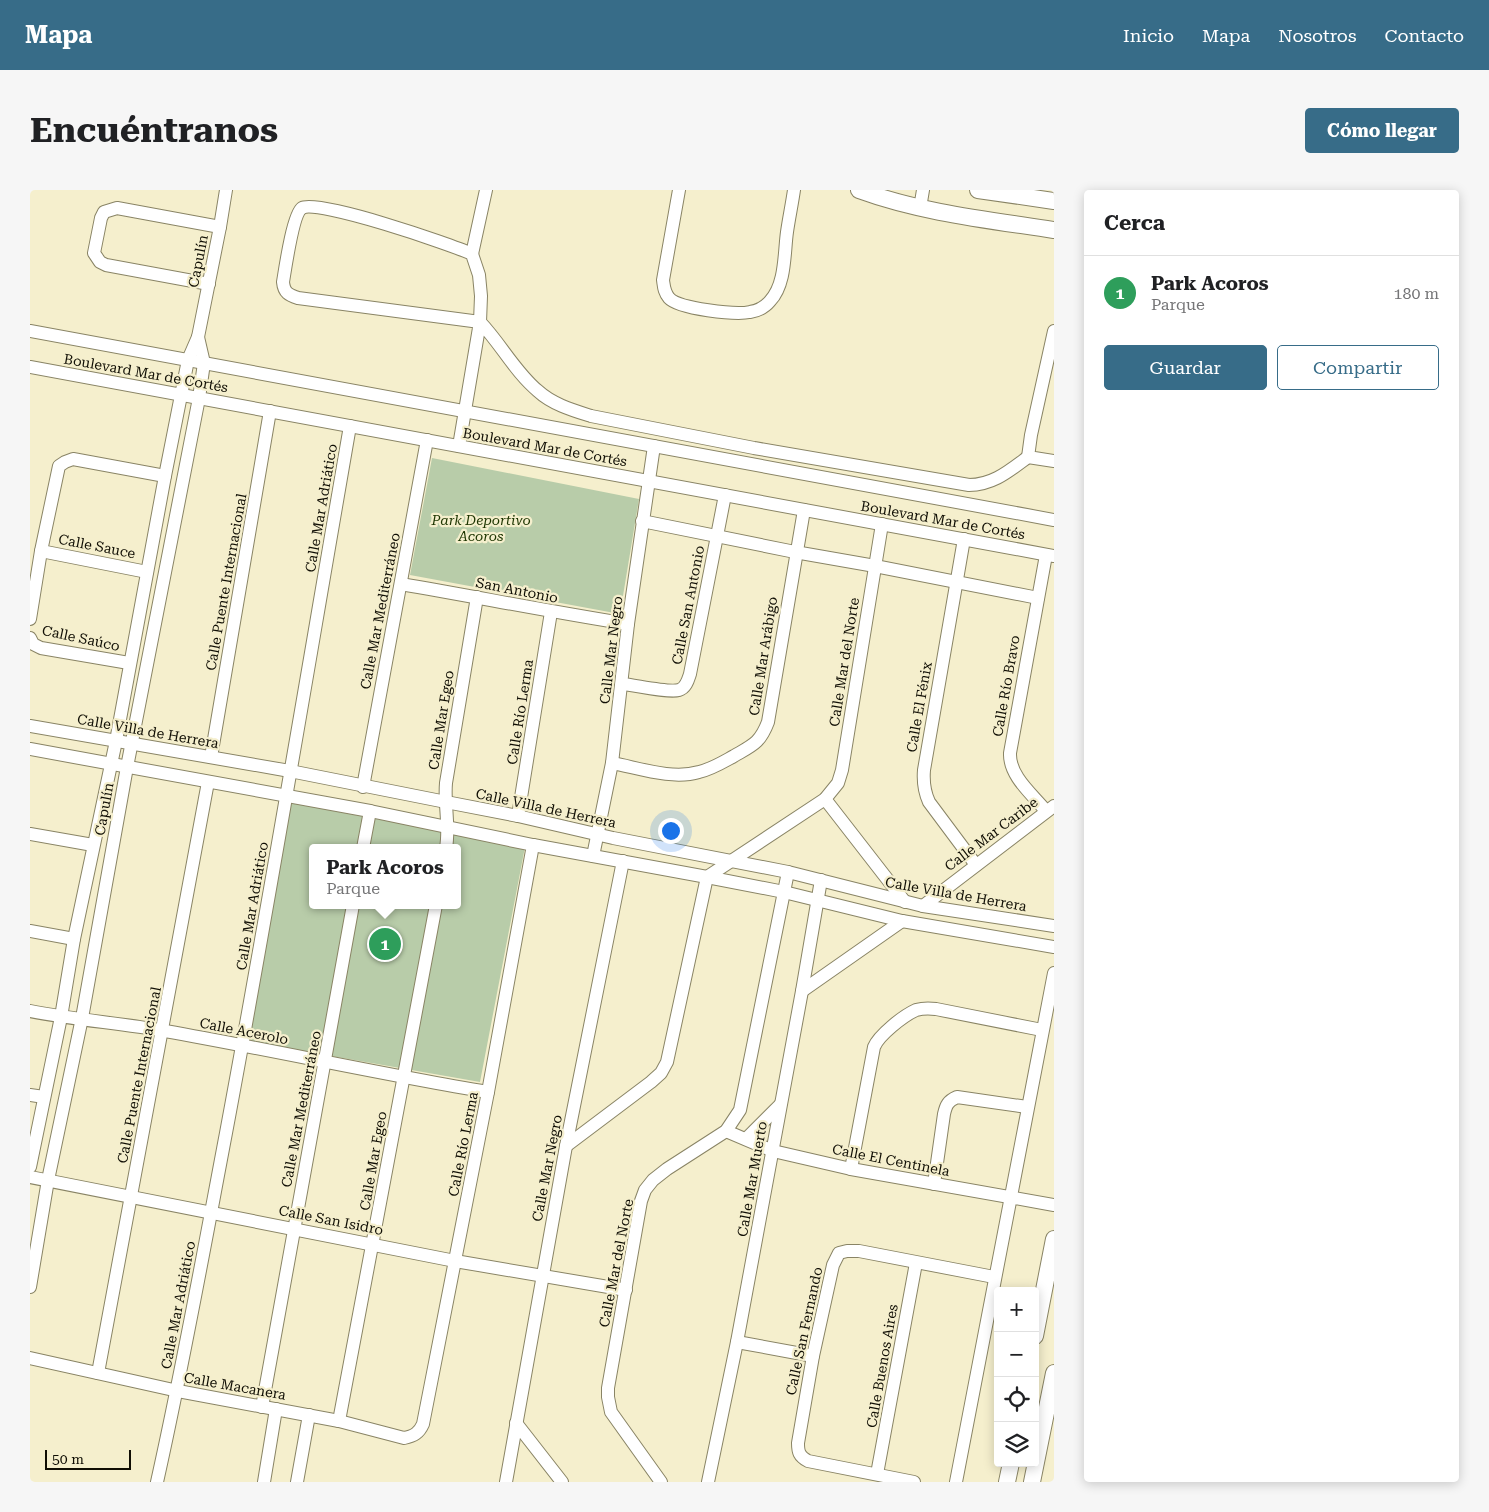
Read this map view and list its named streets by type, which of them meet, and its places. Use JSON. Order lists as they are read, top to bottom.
{
  "streets": {
    "street": [
      "Capulín",
      "Boulevard Mar de Cortés",
      "Calle Mar Adriático",
      "Calle Sauce",
      "Calle Puente Internacional",
      "San Antonio",
      "Calle San Antonio",
      "Calle Mar Mediterráneo",
      "Calle Saúco",
      "Calle Mar Negro",
      "Calle Mar Arábigo",
      "Calle Mar del Norte",
      "Calle Río Bravo",
      "Calle El Fénix",
      "Calle Río Lerma",
      "Calle Mar Egeo",
      "Calle Villa de Herrera",
      "Calle Mar Caribe",
      "Calle Acerolo",
      "Calle El Centinela",
      "Calle Mar Muerto",
      "Calle San Isidro",
      "Calle San Fernando",
      "Calle Buenos Aires",
      "Calle Macanera"
    ]
  },
  "crossings": [
    ["Capulín", "Boulevard Mar de Cortés"],
    ["Capulín", "Calle Sauce"],
    ["Capulín", "Calle Saúco"],
    ["Capulín", "Calle Villa de Herrera"],
    ["Capulín", "Calle Acerolo"],
    ["Capulín", "Calle San Isidro"],
    ["Boulevard Mar de Cortés", "Calle Mar Adriático"],
    ["Boulevard Mar de Cortés", "Calle Puente Internacional"],
    ["Boulevard Mar de Cortés", "Calle San Antonio"],
    ["Boulevard Mar de Cortés", "Calle Mar Mediterráneo"],
    ["Boulevard Mar de Cortés", "Calle Mar Negro"],
    ["Boulevard Mar de Cortés", "Calle Mar Arábigo"],
    ["Boulevard Mar de Cortés", "Calle Mar del Norte"],
    ["Boulevard Mar de Cortés", "Calle Río Bravo"],
    ["Boulevard Mar de Cortés", "Calle El Fénix"],
    ["Calle Mar Adriático", "Calle Villa de Herrera"],
    ["Calle Mar Adriático", "Calle Acerolo"],
    ["Calle Mar Adriático", "Calle San Isidro"],
    ["Calle Mar Adriático", "Calle Macanera"],
    ["Calle Sauce", "Calle Saúco"],
    ["Calle Puente Internacional", "Calle Villa de Herrera"],
    ["Calle Puente Internacional", "Calle Acerolo"],
    ["Calle Puente Internacional", "Calle San Isidro"],
    ["Calle Puente Internacional", "Calle Macanera"],
    ["San Antonio", "Calle Mar Mediterráneo"],
    ["San Antonio", "Calle Mar Negro"],
    ["San Antonio", "Calle Río Lerma"],
    ["San Antonio", "Calle Mar Egeo"],
    ["Calle San Antonio", "Calle Mar Negro"],
    ["Calle Mar Mediterráneo", "Calle Villa de Herrera"],
    ["Calle Mar Mediterráneo", "Calle Acerolo"],
    ["Calle Mar Mediterráneo", "Calle San Isidro"],
    ["Calle Mar Mediterráneo", "Calle Macanera"],
    ["Calle Mar Negro", "Calle Mar Arábigo"],
    ["Calle Mar Negro", "Calle Villa de Herrera"],
    ["Calle Mar Negro", "Calle San Isidro"],
    ["Calle Mar del Norte", "Calle Villa de Herrera"],
    ["Calle Mar del Norte", "Calle El Centinela"],
    ["Calle Mar del Norte", "Calle San Isidro"],
    ["Calle Río Bravo", "Calle Mar Caribe"],
    ["Calle El Fénix", "Calle Mar Caribe"],
    ["Calle Río Lerma", "Calle Villa de Herrera"],
    ["Calle Río Lerma", "Calle Acerolo"],
    ["Calle Río Lerma", "Calle San Isidro"],
    ["Calle Río Lerma", "Calle Macanera"],
    ["Calle Mar Egeo", "Calle Villa de Herrera"],
    ["Calle Mar Egeo", "Calle Acerolo"],
    ["Calle Mar Egeo", "Calle San Isidro"],
    ["Calle Mar Egeo", "Calle Macanera"],
    ["Calle Villa de Herrera", "Calle Mar Caribe"],
    ["Calle Villa de Herrera", "Calle Mar Muerto"],
    ["Calle El Centinela", "Calle Mar Muerto"],
    ["Calle San Fernando", "Calle Buenos Aires"]
  ],
  "parks": ["Park Deportivo Acoros"],
  "scale_bar": "50 m",
  "page": {
    "header": "Mapa",
    "nav": [
      "Inicio",
      "Mapa",
      "Nosotros",
      "Contacto"
    ],
    "buttons": [
      "Cómo llegar",
      ["Guardar", "Compartir"]
    ],
    "title": "Encuéntranos",
    "heading": "Cerca",
    "list": [
      {
        "mark": "1",
        "name": "Park Acoros",
        "note": "Parque",
        "value": "180 m"
      }
    ],
    "popup": ["Park Acoros", "Parque"],
    "pins": "1",
    "map_buttons": ["+", "−"],
    "scale": "50 m"
  }
}
